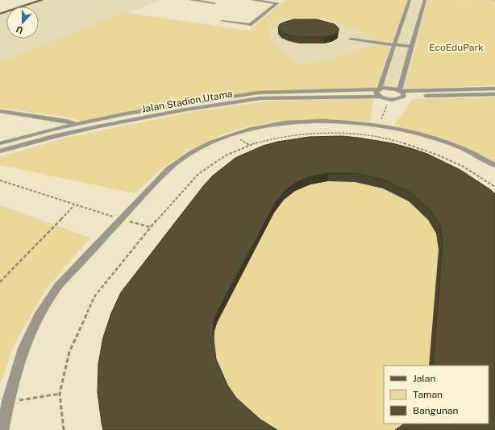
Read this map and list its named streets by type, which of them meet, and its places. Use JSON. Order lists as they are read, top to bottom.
{
  "streets": {
    "street": ["Jalan Stadion Utama"]
  },
  "parks": ["EcoEduPark"],
  "legend": ["Jalan", "Taman", "Bangunan"],
  "north": "bottom"
}
